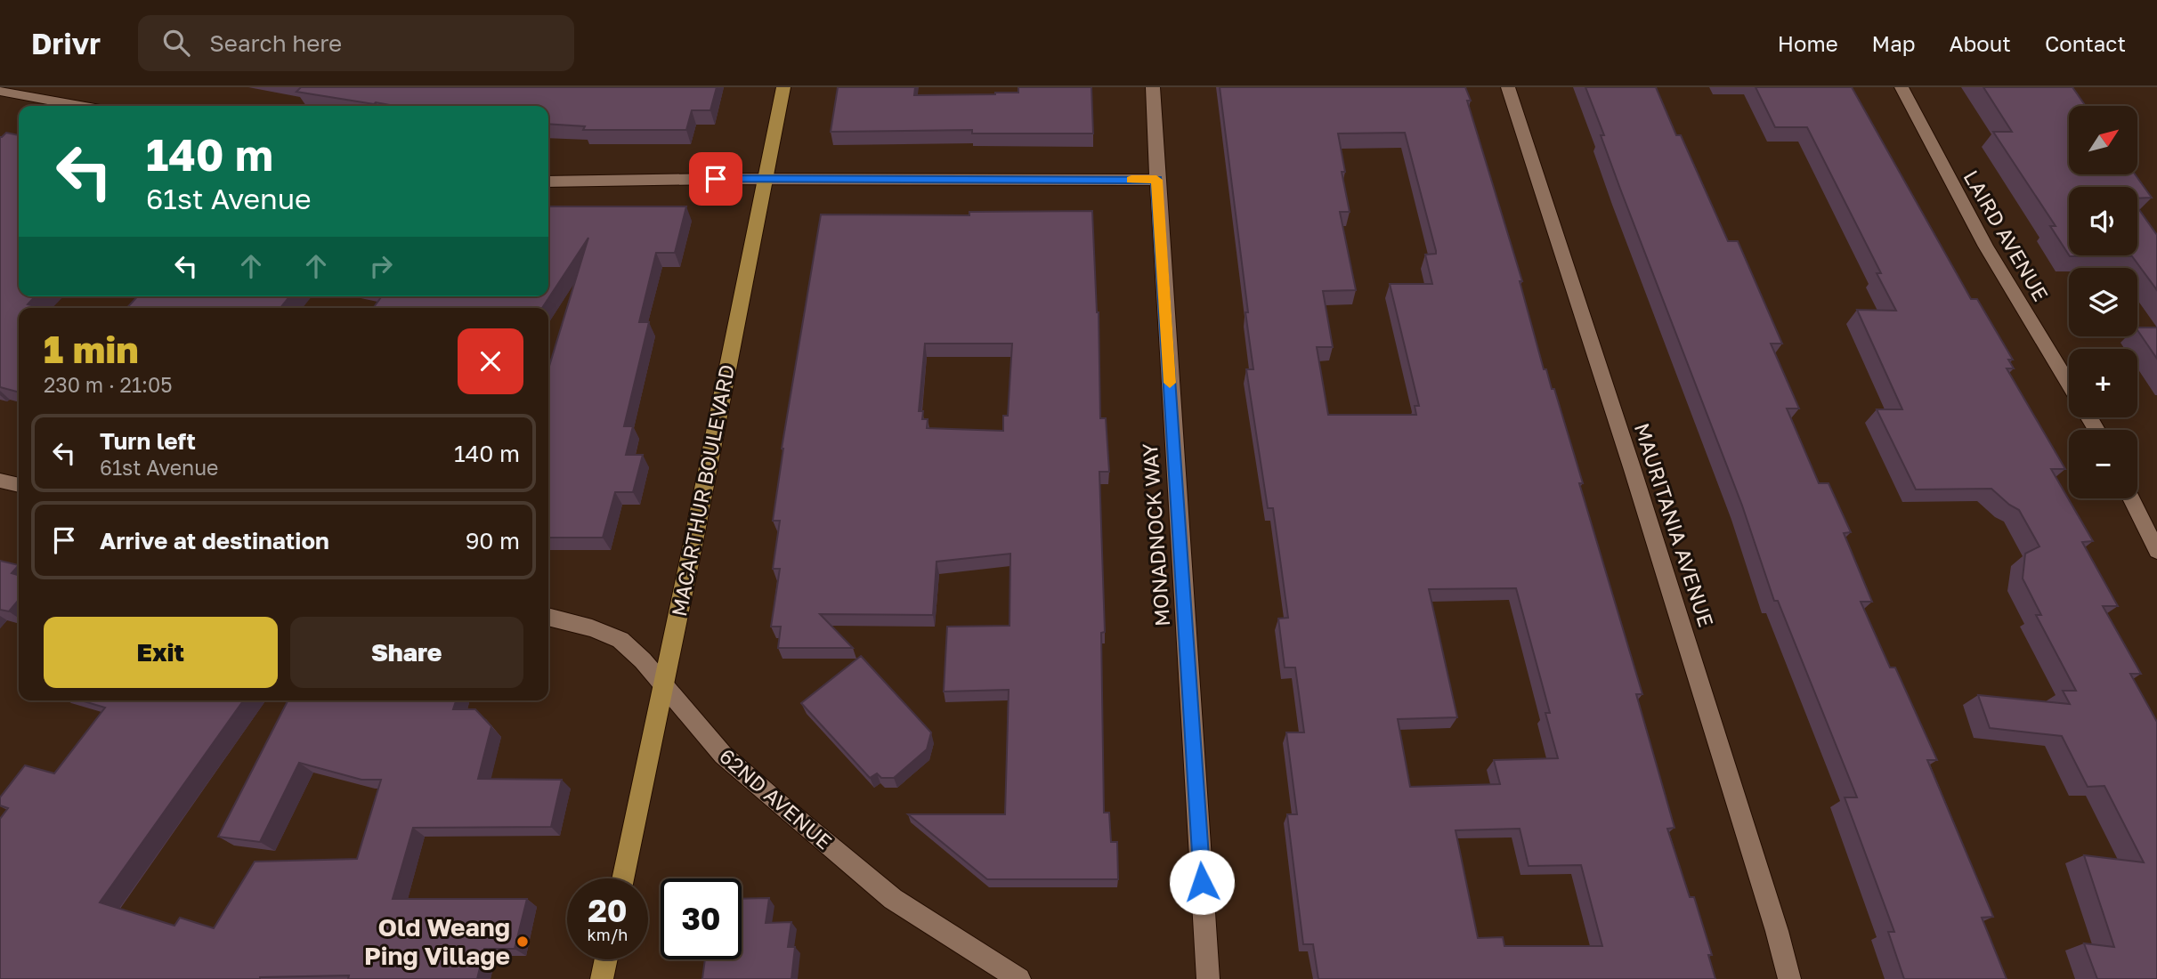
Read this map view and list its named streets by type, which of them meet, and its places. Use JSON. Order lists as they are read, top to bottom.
{
  "streets": {
    "main road": ["MACARTHUR BOULEVARD"],
    "street": [
      "LAIRD AVENUE",
      "MAURITANIA AVENUE",
      "MONADNOCK WAY",
      "62ND AVENUE"
    ]
  },
  "crossings": [
    ["MACARTHUR BOULEVARD", "62ND AVENUE"]
  ],
  "places": ["Old Weang Ping Village"],
  "north": "top right",
  "page": {
    "header": "Drivr",
    "search": "Search here",
    "nav": [
      "Home",
      "Map",
      "About",
      "Contact"
    ],
    "map_buttons": ["+", "−"],
    "turn": ["140 m", "61st Avenue"],
    "heading": ["1 min", "230 m · 21:05"],
    "list": [
      {
        "name": "Turn left",
        "note": "61st Avenue",
        "value": "140 m"
      },
      {
        "name": "Arrive at destination",
        "value": "90 m"
      }
    ],
    "buttons": ["Exit", "Share"],
    "speed": "20 km/h",
    "limit": "30"
  }
}
